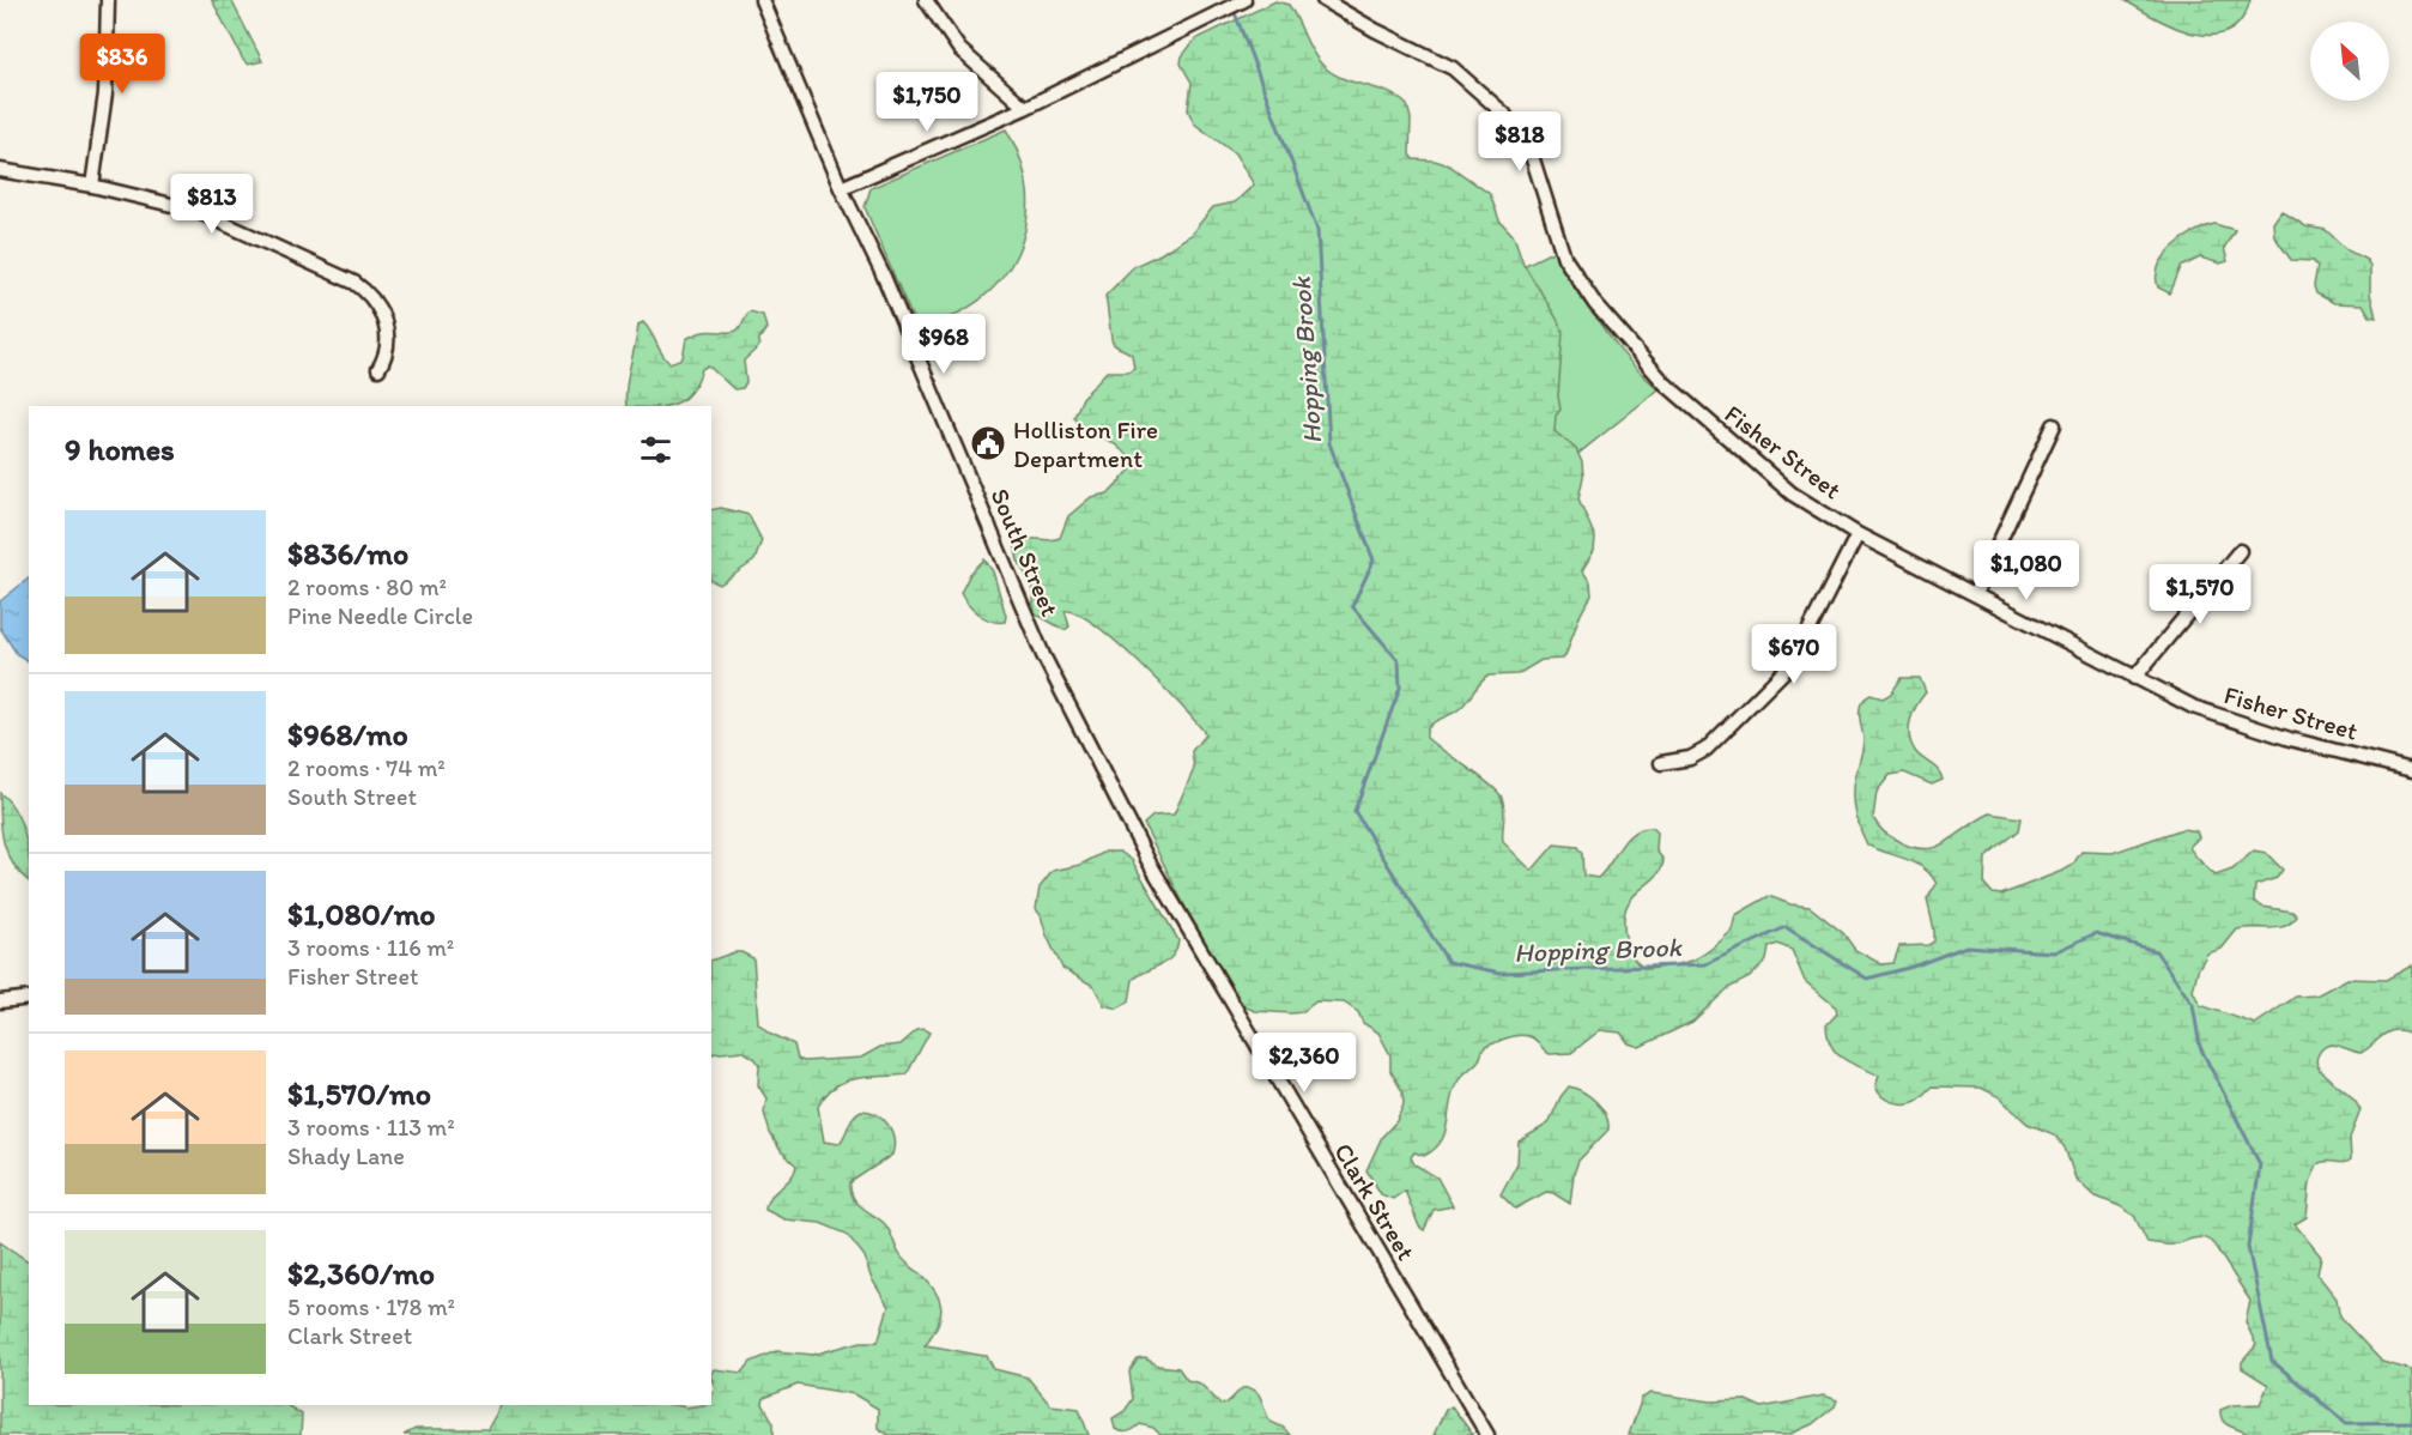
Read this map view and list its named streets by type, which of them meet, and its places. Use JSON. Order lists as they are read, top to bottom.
{
  "streets": {
    "street": ["Fisher Street", "South Street", "Clark Street"]
  },
  "crossings": [
    ["South Street", "Clark Street"]
  ],
  "water": ["Hopping Brook"],
  "places": {
    "public building": ["Holliston Fire Department"]
  },
  "north": "top left",
  "page": {
    "price": [
      "$836",
      "$1,750",
      "$818",
      "$813",
      "$968",
      "$1,080",
      "$1,570",
      "$670",
      "$2,360"
    ],
    "heading": "9 homes",
    "list": [
      {
        "name": "$836/mo",
        "note": "2 rooms · 80 m² · Pine Needle Circle"
      },
      {
        "name": "$968/mo",
        "note": "2 rooms · 74 m² · South Street"
      },
      {
        "name": "$1,080/mo",
        "note": "3 rooms · 116 m² · Fisher Street"
      },
      {
        "name": "$1,570/mo",
        "note": "3 rooms · 113 m² · Shady Lane"
      },
      {
        "name": "$2,360/mo",
        "note": "5 rooms · 178 m² · Clark Street"
      }
    ]
  }
}
